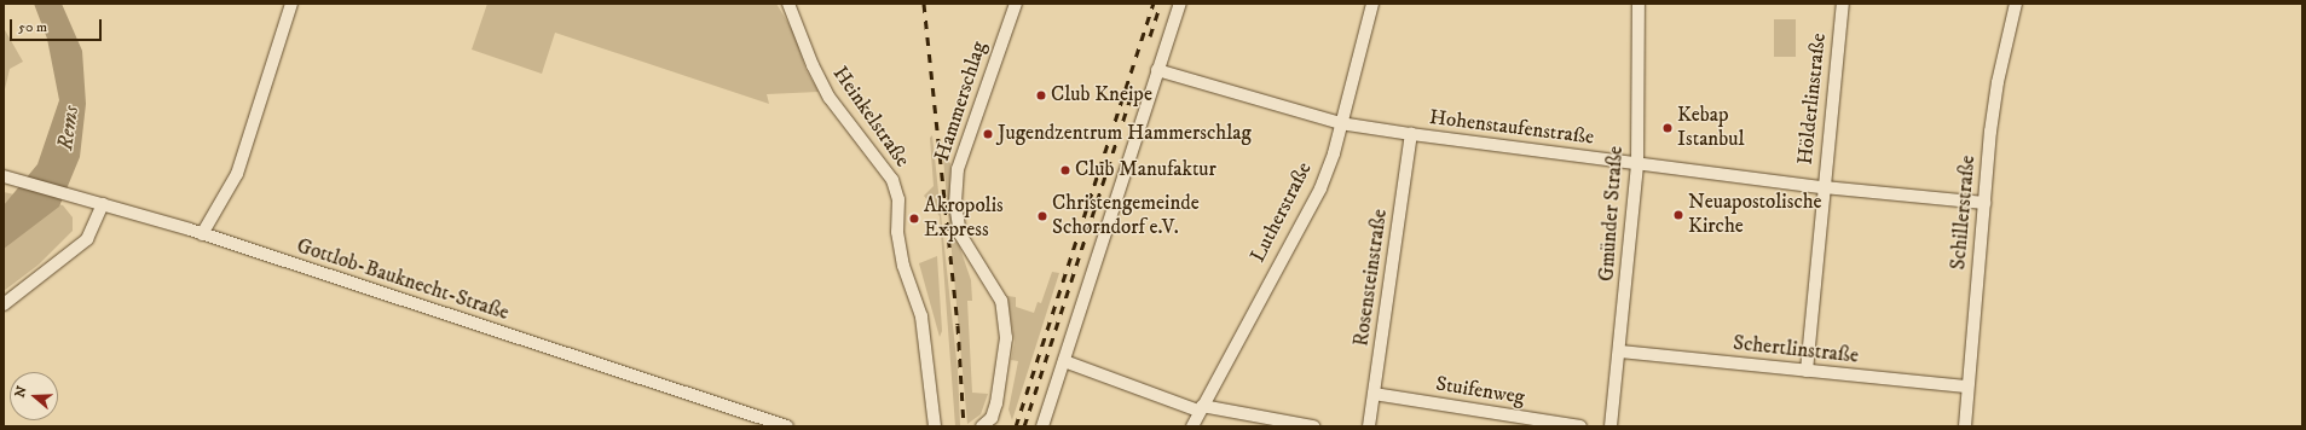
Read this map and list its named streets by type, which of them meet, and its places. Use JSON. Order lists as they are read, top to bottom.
{
  "streets": {
    "street": [
      "Hölderlinstraße",
      "Hammerschlag",
      "Heinkelstraße",
      "Hohenstaufenstraße",
      "Lutherstraße",
      "Schillerstraße",
      "Gmünder Straße",
      "Rosensteinstraße",
      "Gottlob-Bauknecht-Straße",
      "Schertlinstraße",
      "Stuifenweg"
    ]
  },
  "crossings": [
    ["Hölderlinstraße", "Hohenstaufenstraße"],
    ["Hölderlinstraße", "Schertlinstraße"],
    ["Hohenstaufenstraße", "Lutherstraße"],
    ["Hohenstaufenstraße", "Schillerstraße"],
    ["Hohenstaufenstraße", "Gmünder Straße"],
    ["Hohenstaufenstraße", "Rosensteinstraße"],
    ["Schillerstraße", "Schertlinstraße"],
    ["Gmünder Straße", "Schertlinstraße"],
    ["Rosensteinstraße", "Stuifenweg"]
  ],
  "water": ["Rems"],
  "places": [
    "Club Kneipe",
    "Kebap Istanbul",
    "Jugendzentrum Hammerschlag",
    "Club Manufaktur",
    "Neuapostolische Kirche",
    "Christengemeinde Schorndorf e.V.",
    "Akropolis Express"
  ],
  "scale_bar": "50 m",
  "north": "left"
}
